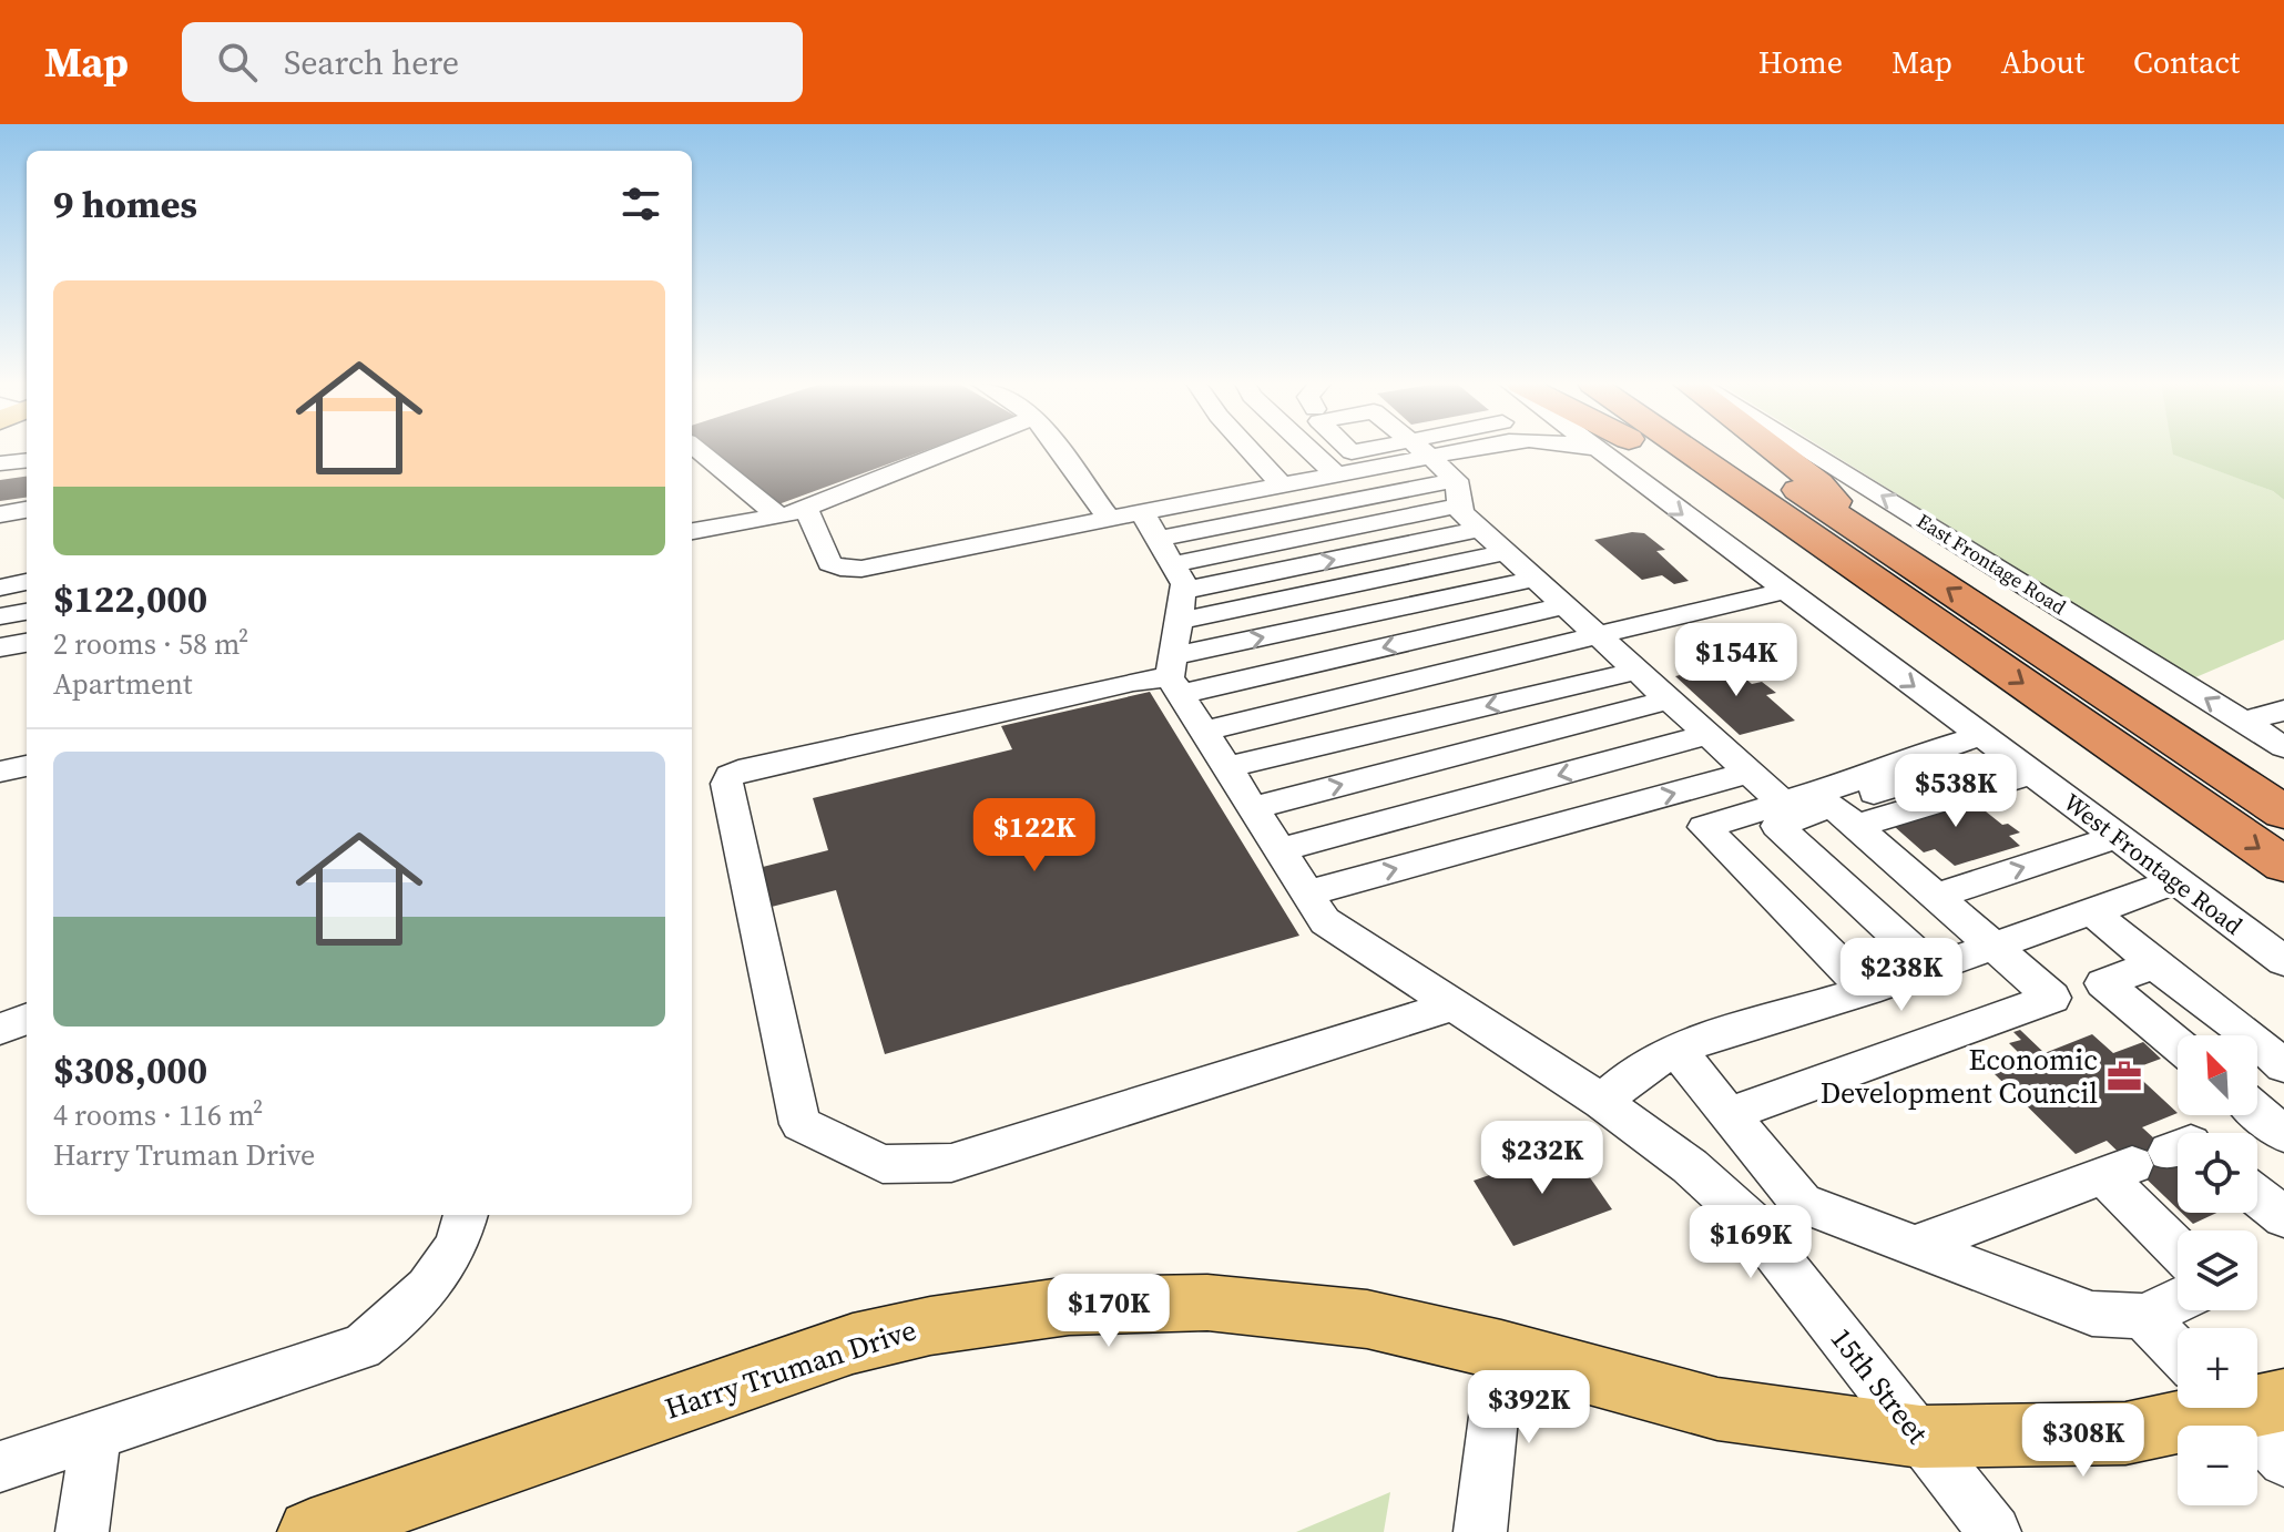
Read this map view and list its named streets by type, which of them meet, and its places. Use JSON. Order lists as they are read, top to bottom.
{
  "streets": {
    "main road": ["Harry Truman Drive"],
    "street": ["East Frontage Road", "West Frontage Road", "15th Street"]
  },
  "crossings": [
    ["Harry Truman Drive", "15th Street"]
  ],
  "places": {
    "office": ["Economic Development Council"]
  },
  "north": "top left",
  "page": {
    "header": "Map",
    "search": "Search here",
    "nav": [
      "Home",
      "Map",
      "About",
      "Contact"
    ],
    "heading": "9 homes",
    "list": [
      {
        "name": "$122,000",
        "note": "2 rooms · 58 m² · Apartment"
      },
      {
        "name": "$308,000",
        "note": "4 rooms · 116 m² · Harry Truman Drive"
      }
    ],
    "price": [
      "$154K",
      "$538K",
      "$122K",
      "$238K",
      "$232K",
      "$169K",
      "$170K",
      "$392K",
      "$308K"
    ],
    "map_buttons": ["+", "−"]
  }
}
